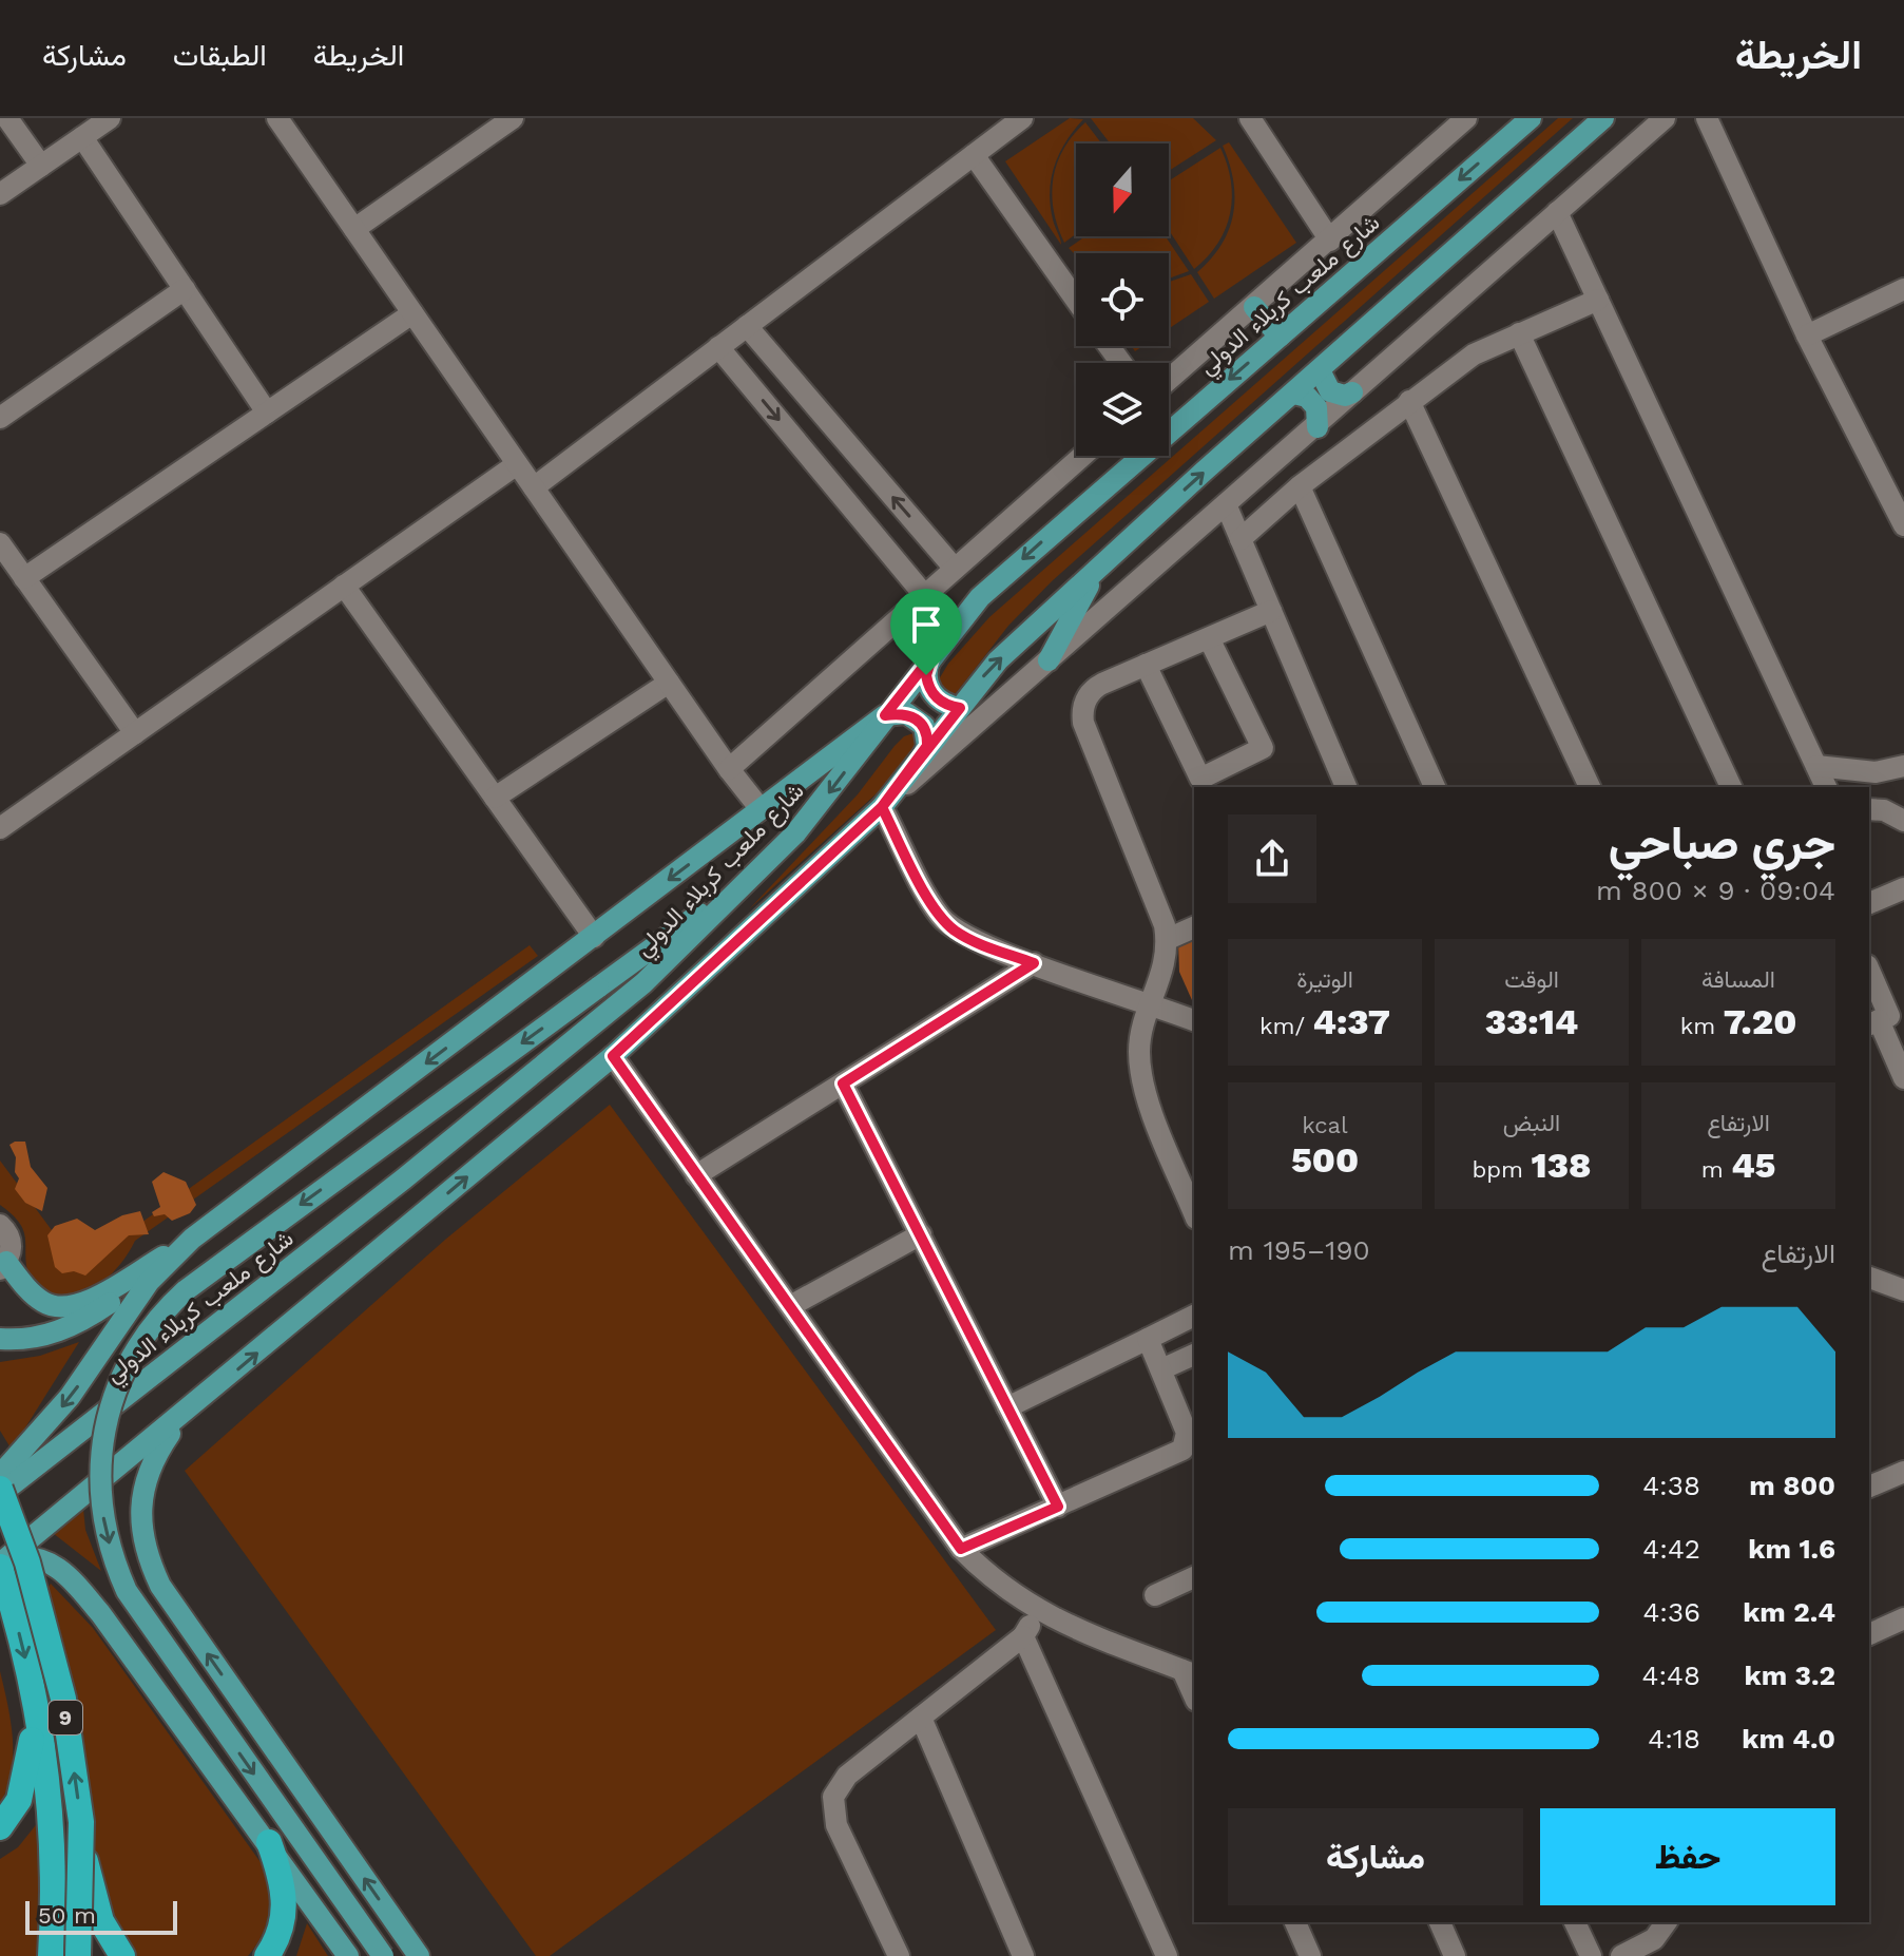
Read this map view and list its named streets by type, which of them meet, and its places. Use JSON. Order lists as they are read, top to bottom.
{
  "streets": {
    "highway": ["9"],
    "main road": ["شارع ملعب كربلاء الدولي"]
  },
  "crossings": [
    ["شارع ملعب كربلاء الدولي", "9"]
  ],
  "scale_bar": "50 m",
  "north": "bottom",
  "page": {
    "header": "الخريطة",
    "nav": ["الخريطة", "الطبقات", "مشاركة"],
    "heading": ["جري صباحي", "09:04 · 9 × 800 m"],
    "stats": [
      ["المسافة", "7.20 km"],
      ["الوقت", "33:14"],
      ["الوتيرة", "4:37 /km"],
      ["الارتفاع", "45 m"],
      ["النبض", "138 bpm"],
      ["kcal", "500"]
    ],
    "chart": ["الارتفاع", "190–195 m"],
    "list": [
      {
        "name": "800 m",
        "note": "4:38"
      },
      {
        "name": "1.6 km",
        "note": "4:42"
      },
      {
        "name": "2.4 km",
        "note": "4:36"
      },
      {
        "name": "3.2 km",
        "note": "4:48"
      },
      {
        "name": "4.0 km",
        "note": "4:18"
      }
    ],
    "buttons": ["حفظ", "مشاركة"],
    "scale": "50 m"
  }
}
